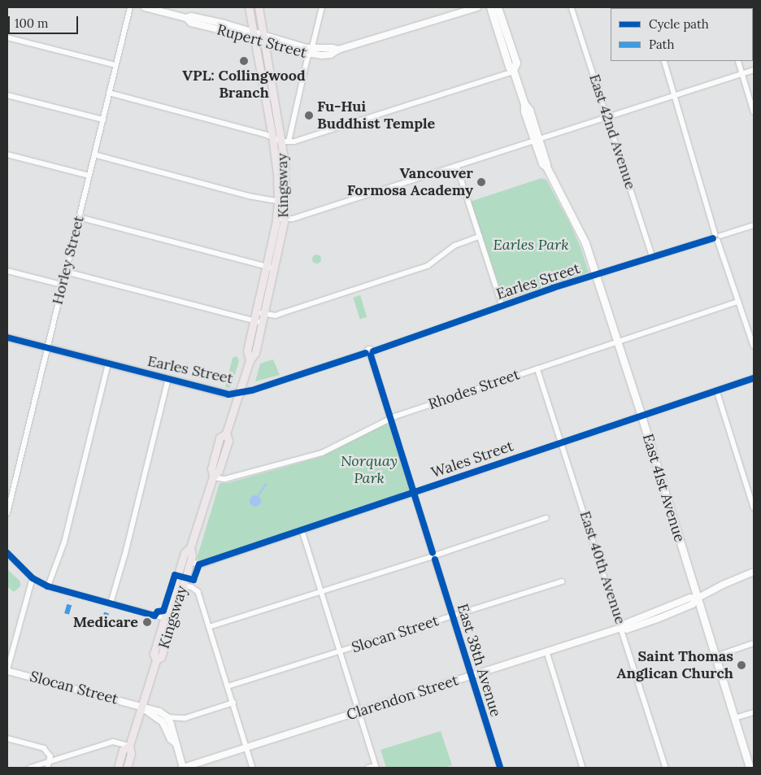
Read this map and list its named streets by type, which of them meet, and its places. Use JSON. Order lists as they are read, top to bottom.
{
  "streets": {
    "main road": ["Kingsway", "East 41st Avenue"],
    "street": [
      "Rupert Street",
      "East 42nd Avenue",
      "Horley Street",
      "Earles Street",
      "Rhodes Street",
      "Wales Street",
      "East 40th Avenue",
      "Slocan Street",
      "East 38th Avenue",
      "Clarendon Street"
    ]
  },
  "crossings": [
    ["Rupert Street", "Kingsway"],
    ["East 42nd Avenue", "Earles Street"],
    ["Kingsway", "Earles Street"],
    ["Kingsway", "Rhodes Street"],
    ["Kingsway", "Wales Street"],
    ["Kingsway", "Slocan Street"],
    ["Horley Street", "Earles Street"],
    ["Earles Street", "East 41st Avenue"],
    ["Rhodes Street", "East 41st Avenue"],
    ["Rhodes Street", "East 40th Avenue"],
    ["Wales Street", "East 41st Avenue"],
    ["Wales Street", "East 40th Avenue"],
    ["East 41st Avenue", "Clarendon Street"],
    ["East 40th Avenue", "Clarendon Street"],
    ["Slocan Street", "East 38th Avenue"],
    ["East 38th Avenue", "Clarendon Street"]
  ],
  "parks": ["Earles Park", "Norquay Park"],
  "places": [
    "VPL: Collingwood Branch",
    "Fu-Hui Buddhist Temple",
    "Vancouver Formosa Academy",
    "Medicare",
    "Saint Thomas Anglican Church"
  ],
  "legend": ["Cycle path", "Path"],
  "scale_bar": "100 m"
}
